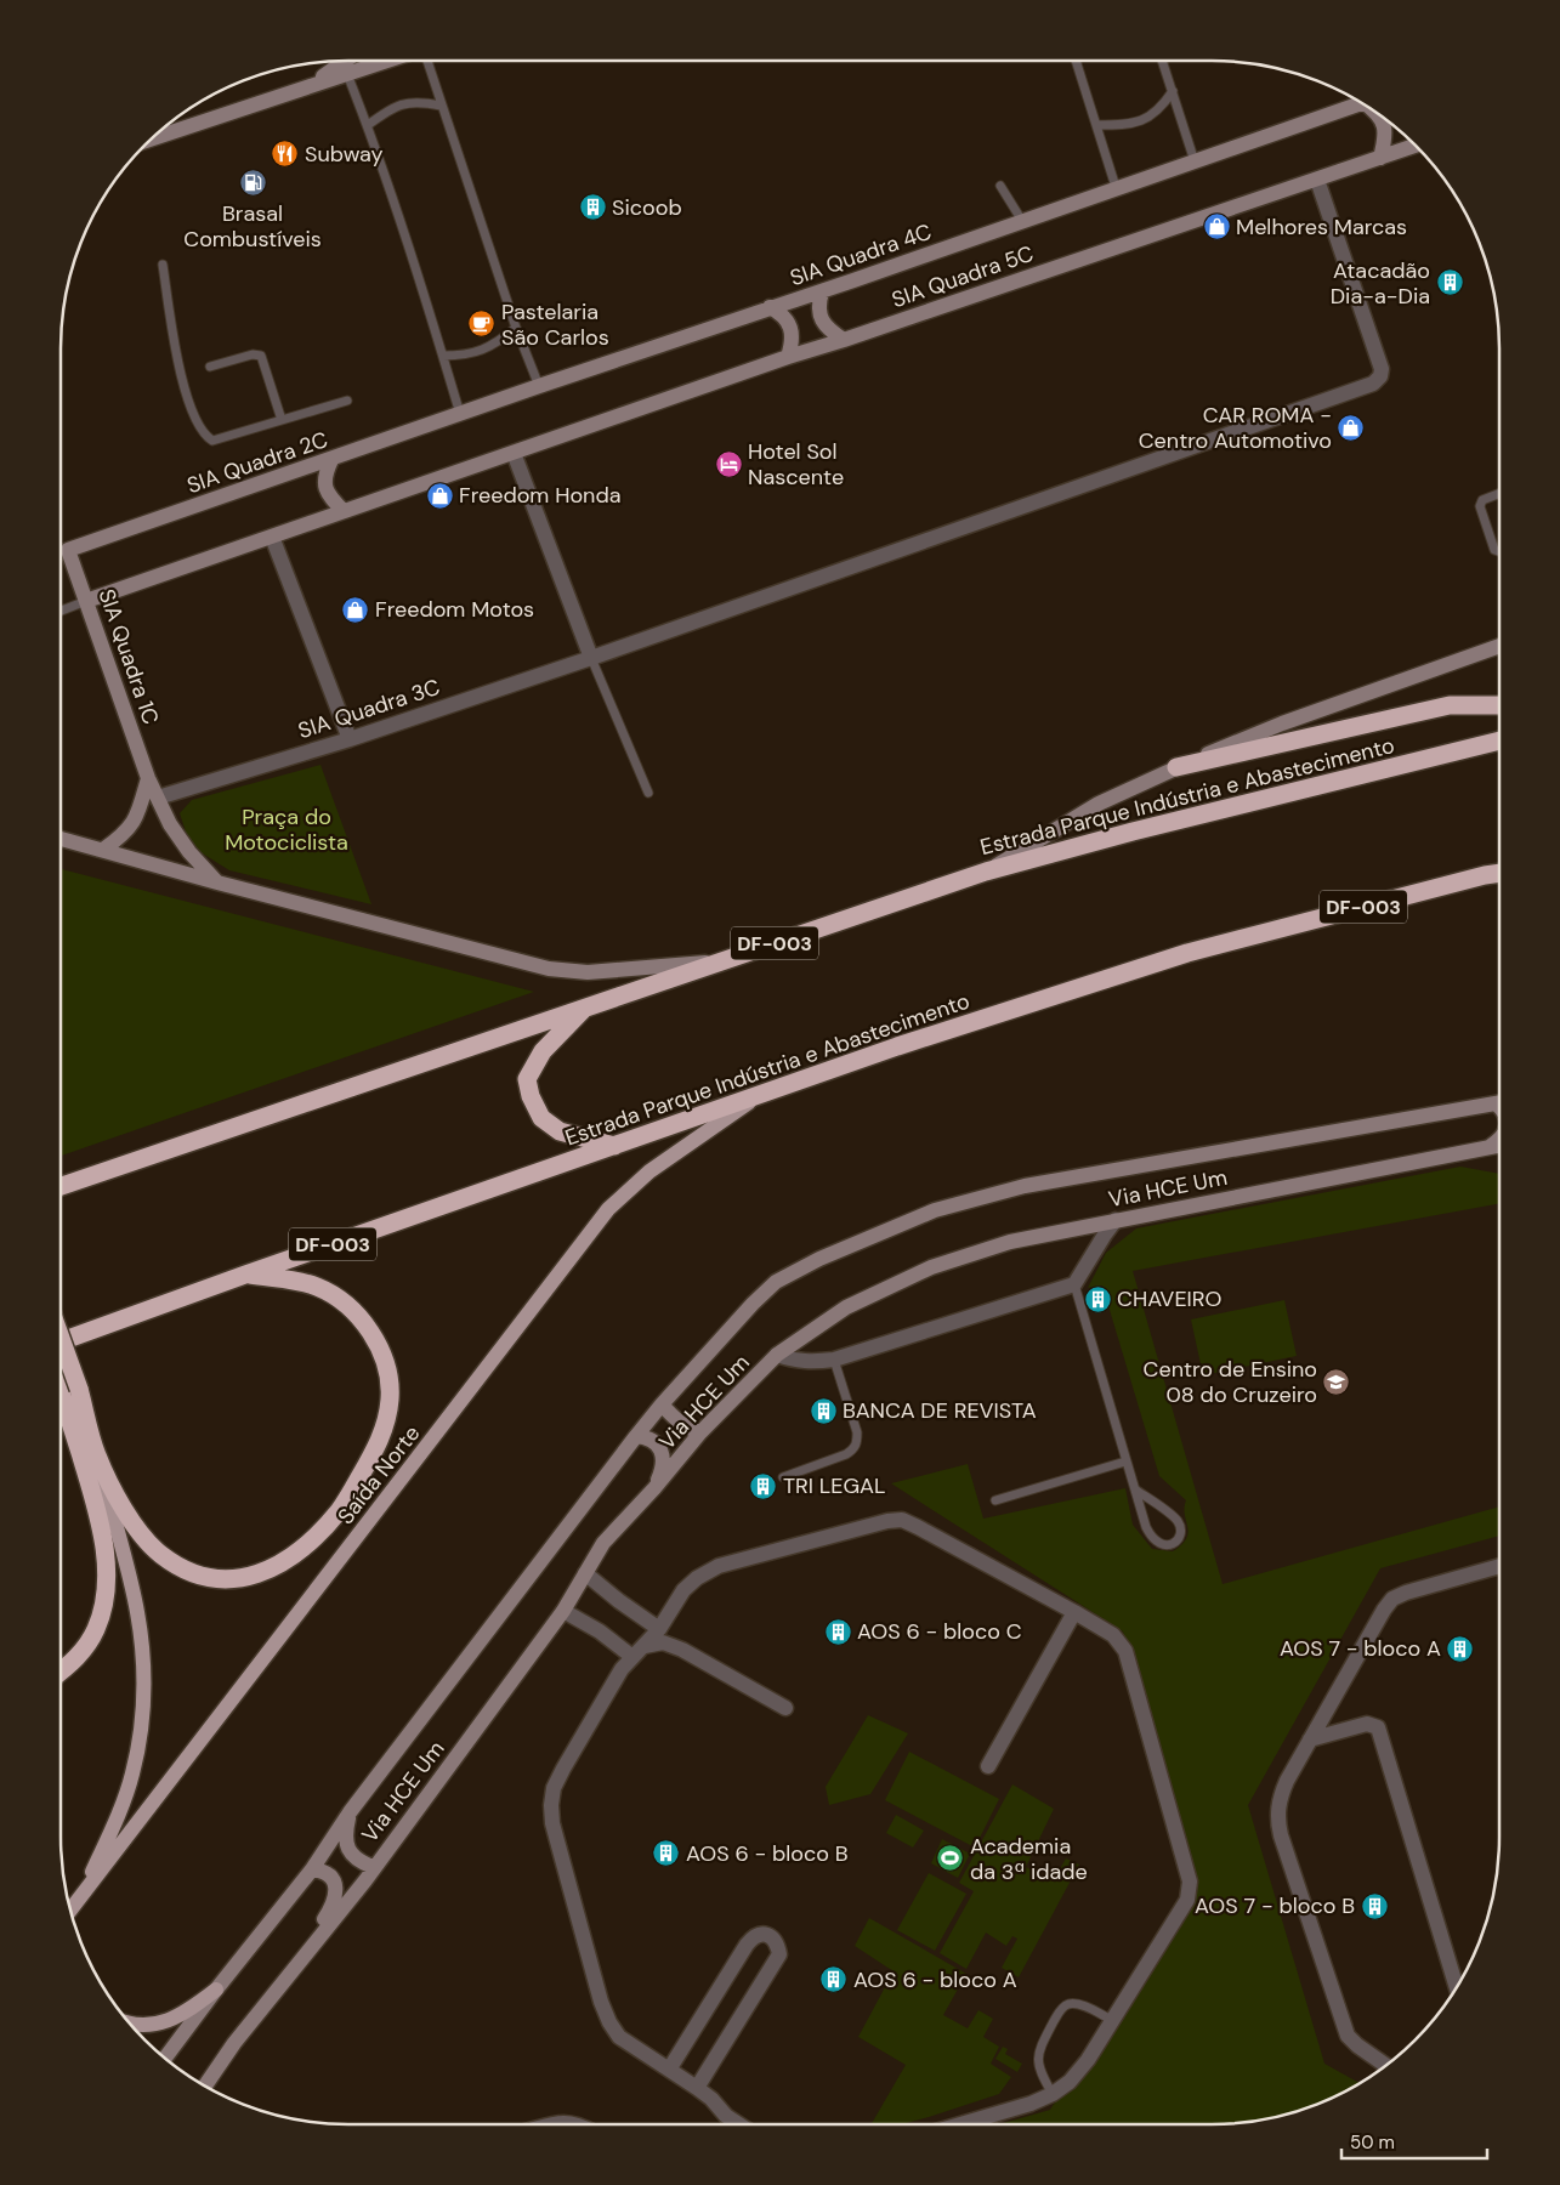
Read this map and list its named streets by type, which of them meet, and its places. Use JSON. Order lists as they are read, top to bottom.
{
  "streets": {
    "highway": ["Estrada Parque Indústria e Abastecimento", "DF-003"],
    "main road": [
      "SIA Quadra 4C",
      "SIA Quadra 5C",
      "SIA Quadra 2C",
      "SIA Quadra 1C",
      "Via HCE Um",
      "Saída Norte"
    ],
    "street": ["SIA Quadra 3C"]
  },
  "crossings": [
    ["SIA Quadra 4C", "SIA Quadra 2C"],
    ["SIA Quadra 2C", "SIA Quadra 1C"],
    ["SIA Quadra 1C", "SIA Quadra 3C"],
    ["Estrada Parque Indústria e Abastecimento", "Saída Norte"]
  ],
  "parks": ["Praça do Motociclista"],
  "places": {
    "restaurant": ["Subway"],
    "fuel station": ["Brasal Combustíveis"],
    "building": [
      "Sicoob",
      "Atacadão Dia-a-Dia",
      "CHAVEIRO",
      "BANCA DE REVISTA",
      "TRI LEGAL",
      "AOS 6 - bloco C",
      "AOS 7 - bloco A",
      "AOS 6 - bloco B",
      "AOS 7 - bloco B",
      "AOS 6 - bloco A"
    ],
    "shop": [
      "Melhores Marcas",
      "CAR ROMA - Centro Automotivo",
      "Freedom Honda",
      "Freedom Motos"
    ],
    "cafe": ["Pastelaria São Carlos"],
    "hotel": ["Hotel Sol Nascente"],
    "school or university": ["Centro de Ensino 08 do Cruzeiro"],
    "sports": ["Academia da 3ª idade"]
  },
  "scale_bar": "50 m"
}
